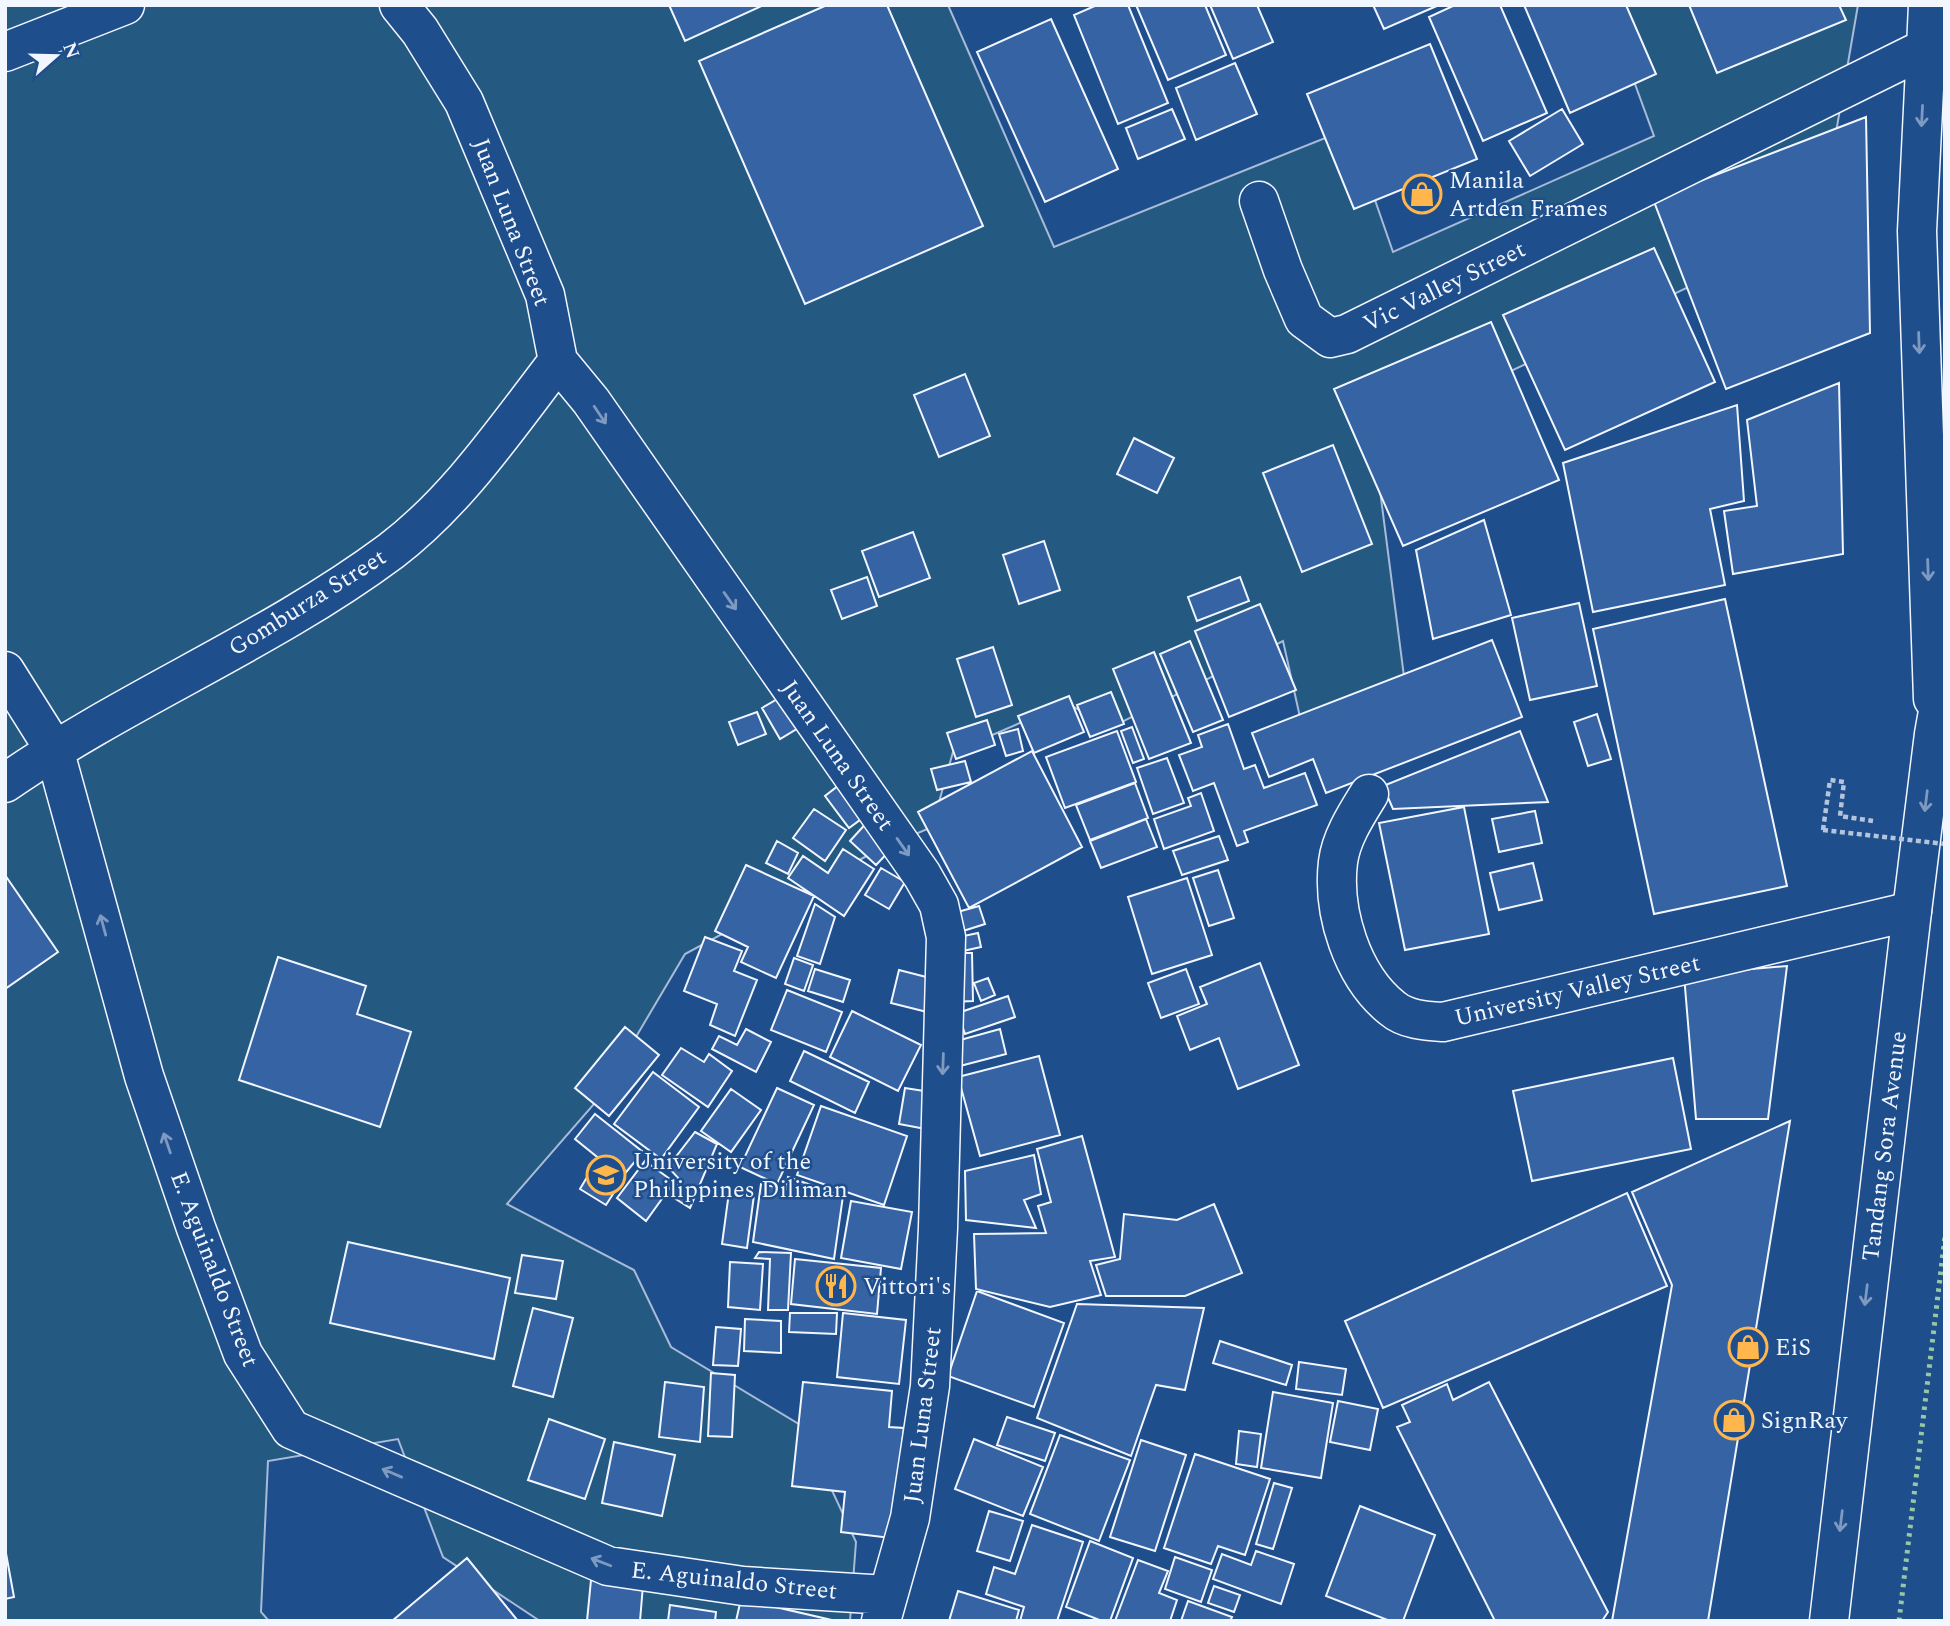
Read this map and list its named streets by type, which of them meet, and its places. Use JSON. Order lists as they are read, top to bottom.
{
  "streets": {
    "street": [
      "Juan Luna Street",
      "Vic Valley Street",
      "Gomburza Street",
      "University Valley Street",
      "Tandang Sora Avenue",
      "E. Aguinaldo Street"
    ]
  },
  "crossings": [
    ["Juan Luna Street", "Gomburza Street"],
    ["Juan Luna Street", "E. Aguinaldo Street"],
    ["Gomburza Street", "E. Aguinaldo Street"],
    ["University Valley Street", "Tandang Sora Avenue"]
  ],
  "one_way": ["Juan Luna Street", "Tandang Sora Avenue", "E. Aguinaldo Street"],
  "places": {
    "shop": ["Manila Artden Frames", "EiS", "SignRay"],
    "school or university": ["University of the Philippines Diliman"],
    "restaurant": ["Vittori's"]
  },
  "north": "right"
}
